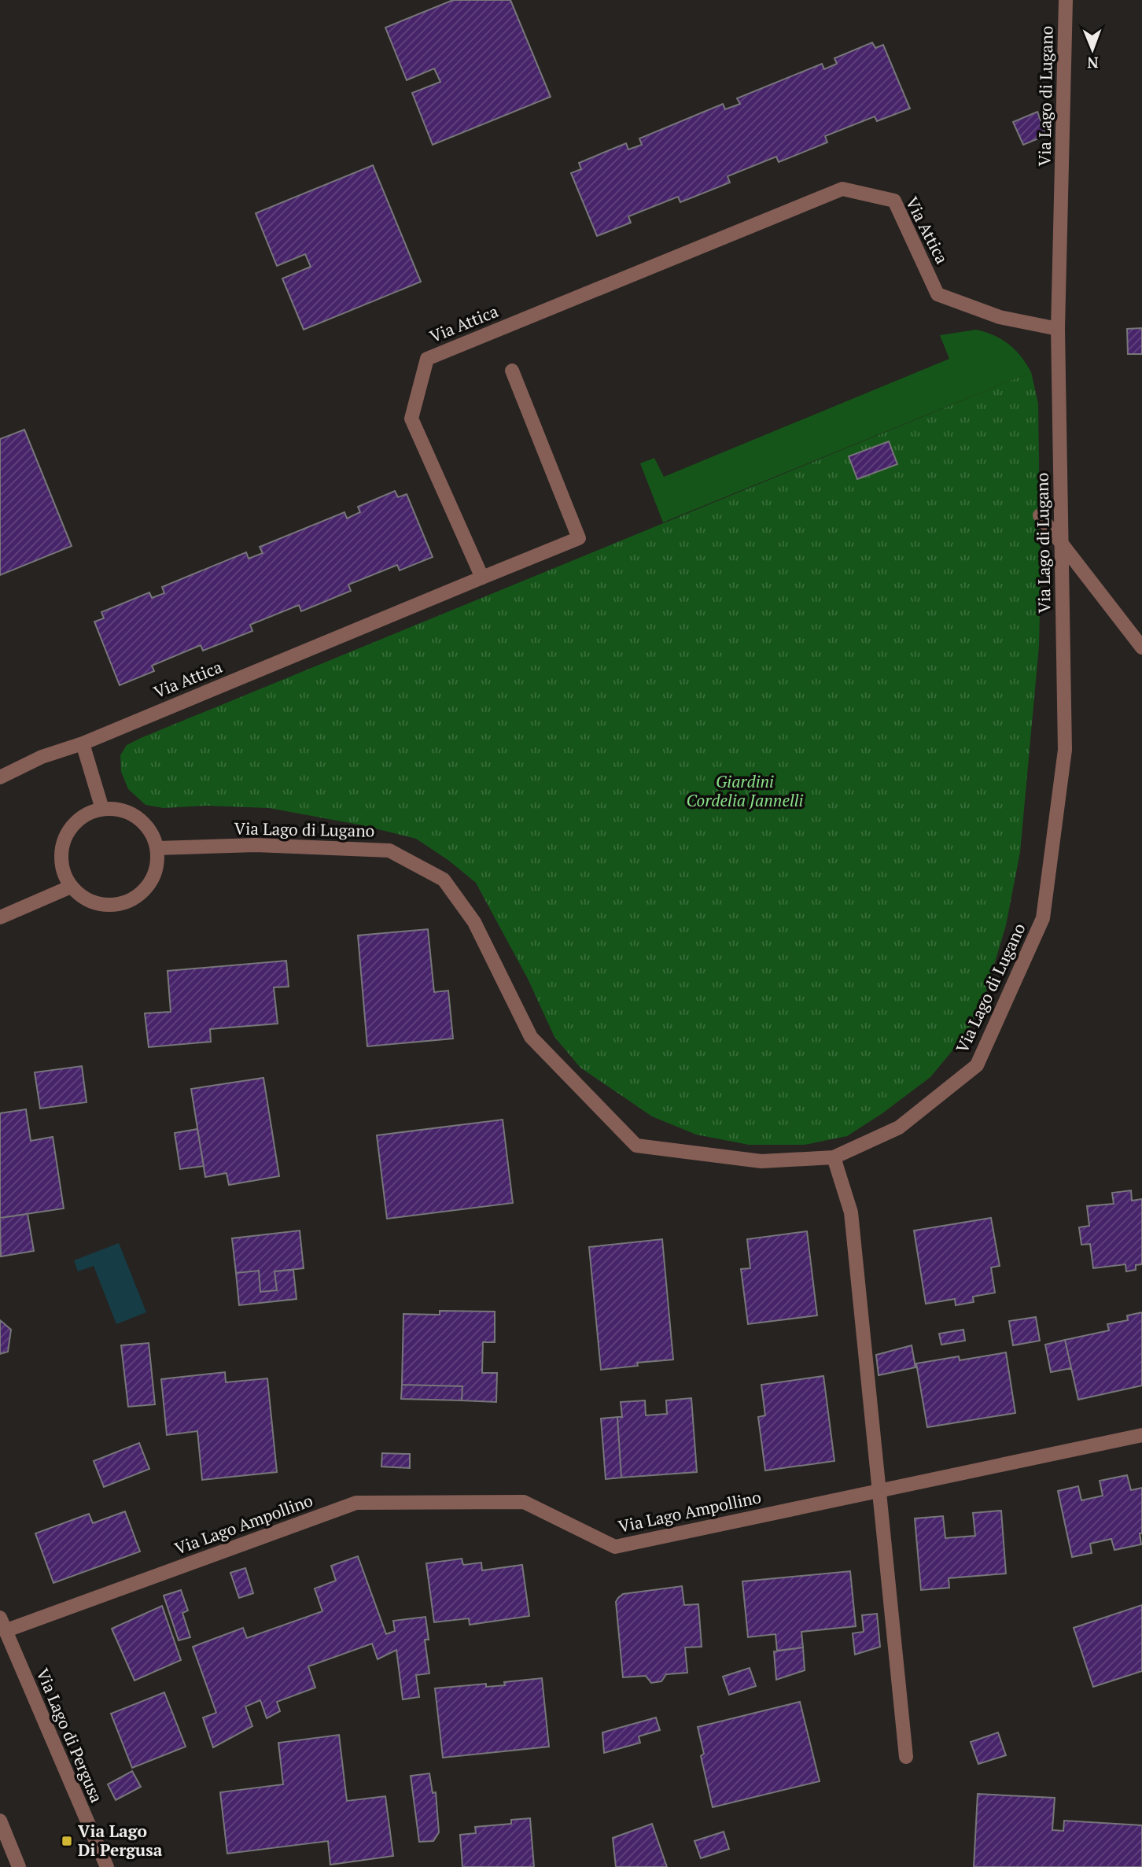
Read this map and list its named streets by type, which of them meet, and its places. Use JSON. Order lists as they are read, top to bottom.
{
  "streets": {
    "street": [
      "Via Lago di Lugano",
      "Via Attica",
      "Via Lago Ampollino",
      "Via Lago di Pergusa"
    ]
  },
  "crossings": [
    ["Via Lago di Lugano", "Via Attica"],
    ["Via Lago Ampollino", "Via Lago di Pergusa"]
  ],
  "parks": ["Giardini Cordelia Jannelli"],
  "places": {
    "transit": ["Via Lago Di Pergusa"]
  },
  "north": "bottom"
}
